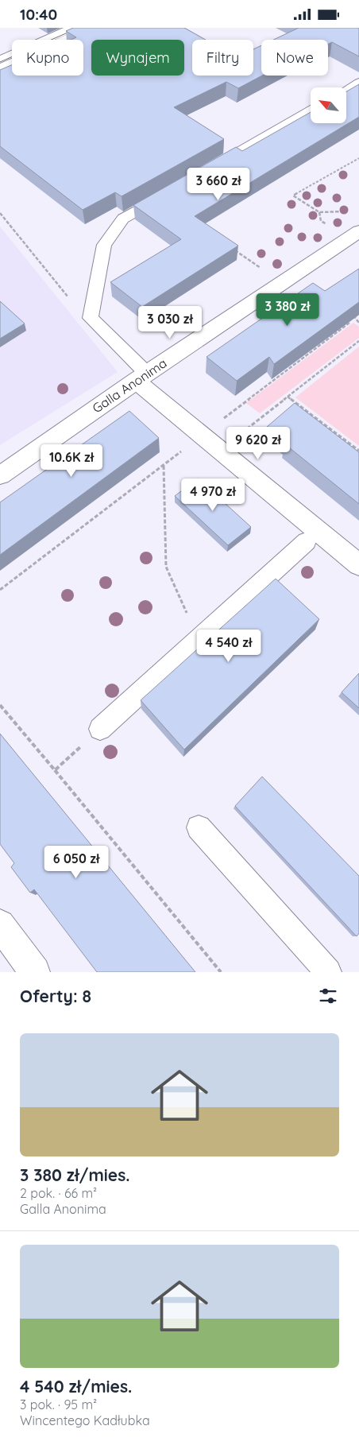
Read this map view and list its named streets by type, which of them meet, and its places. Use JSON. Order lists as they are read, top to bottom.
{
  "streets": {
    "street": ["Galla Anonima"]
  },
  "north": "top left",
  "page": {
    "status": "10:40",
    "chip": [
      "Kupno",
      "Wynajem",
      "Filtry",
      "Nowe"
    ],
    "price": [
      "3 660 zł",
      "3 380 zł",
      "3 030 zł",
      "9 620 zł",
      "10.6K zł",
      "4 970 zł",
      "4 540 zł",
      "6 050 zł"
    ],
    "heading": "Oferty: 8",
    "list": [
      {
        "name": "3 380 zł/mies.",
        "note": "2 pok. · 66 m² · Galla Anonima"
      },
      {
        "name": "4 540 zł/mies.",
        "note": "3 pok. · 95 m² · Wincentego Kadłubka"
      }
    ]
  }
}
